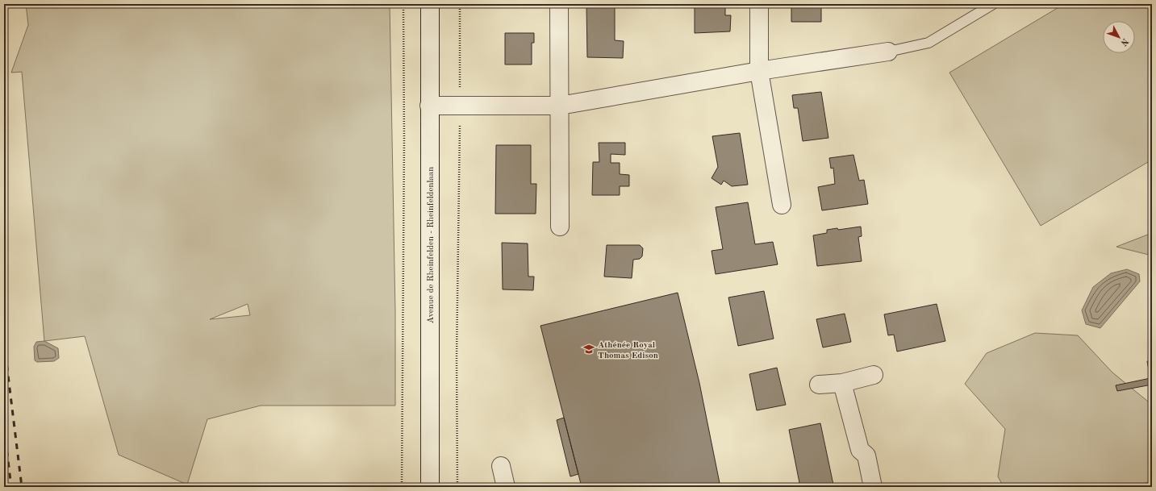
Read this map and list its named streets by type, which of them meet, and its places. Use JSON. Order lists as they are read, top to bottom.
{
  "streets": {
    "street": ["Avenue de Rheinfelden - Rheinfeldenlaan"]
  },
  "places": {
    "school or university": ["Athénée Royal Thomas Edison"]
  },
  "north": "bottom right"
}
